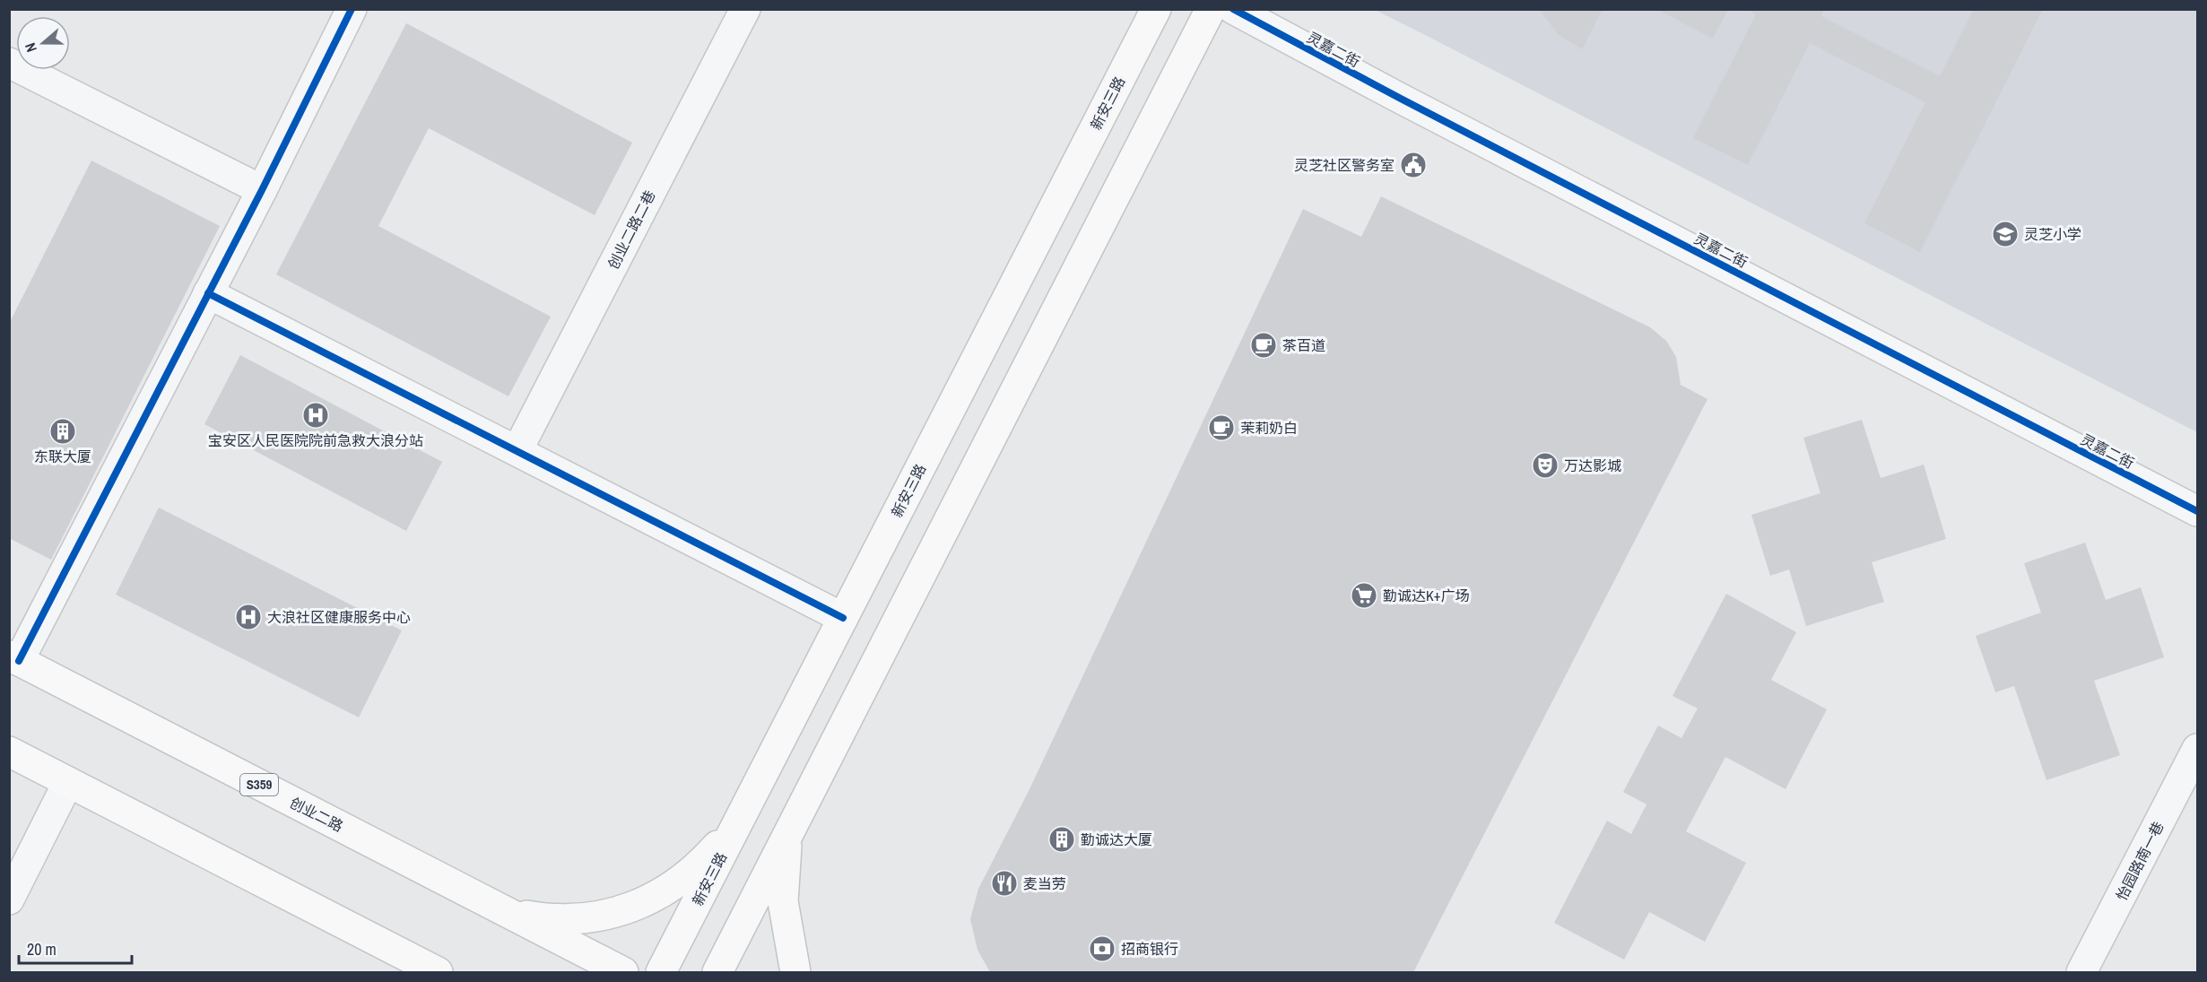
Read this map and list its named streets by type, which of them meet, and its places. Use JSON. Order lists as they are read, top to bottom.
{
  "streets": {
    "main road": ["新安三路", "S359", "创业二路"],
    "street": ["灵嘉二街", "创业二路二巷", "怡园路南一巷"]
  },
  "places": {
    "public building": ["灵芝社区警务室"],
    "school or university": ["灵芝小学"],
    "cafe": ["茶百道", "茉莉奶白"],
    "hospital": ["宝安区人民医院院前急救大浪分站", "大浪社区健康服务中心"],
    "building": ["东联大厦", "勤诚达大厦"],
    "theatre": ["万达影城"],
    "supermarket": ["勤诚达K+广场"],
    "restaurant": ["麦当劳"],
    "bank": ["招商银行"]
  },
  "scale_bar": "20 m",
  "north": "left"
}
